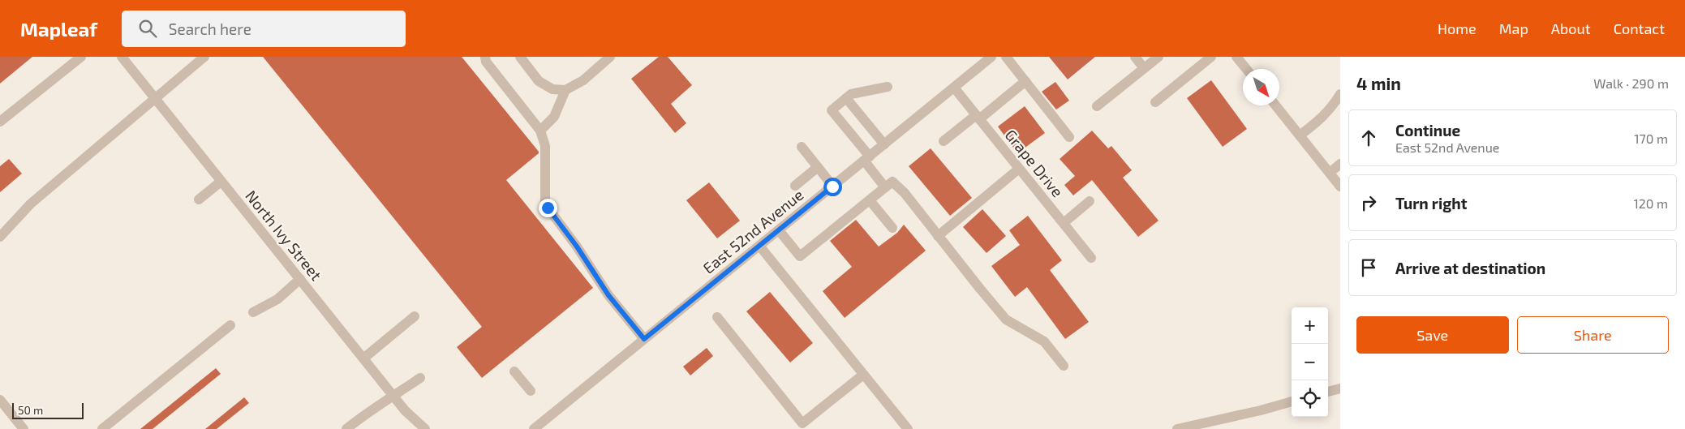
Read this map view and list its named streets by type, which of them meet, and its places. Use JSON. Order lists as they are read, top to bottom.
{
  "streets": {
    "street": ["Grape Drive", "East 52nd Avenue", "North Ivy Street"]
  },
  "crossings": [
    ["Grape Drive", "East 52nd Avenue"]
  ],
  "scale_bar": "50 m",
  "north": "bottom right",
  "page": {
    "header": "Mapleaf",
    "search": "Search here",
    "nav": [
      "Home",
      "Map",
      "About",
      "Contact"
    ],
    "heading": ["4 min", "Walk · 290 m"],
    "list": [
      ["Continue", "East 52nd Avenue", "170 m"],
      ["Turn right", "120 m"],
      "Arrive at destination"
    ],
    "buttons": ["Save", "Share"],
    "map_buttons": ["+", "−"],
    "scale": "50 m"
  }
}
